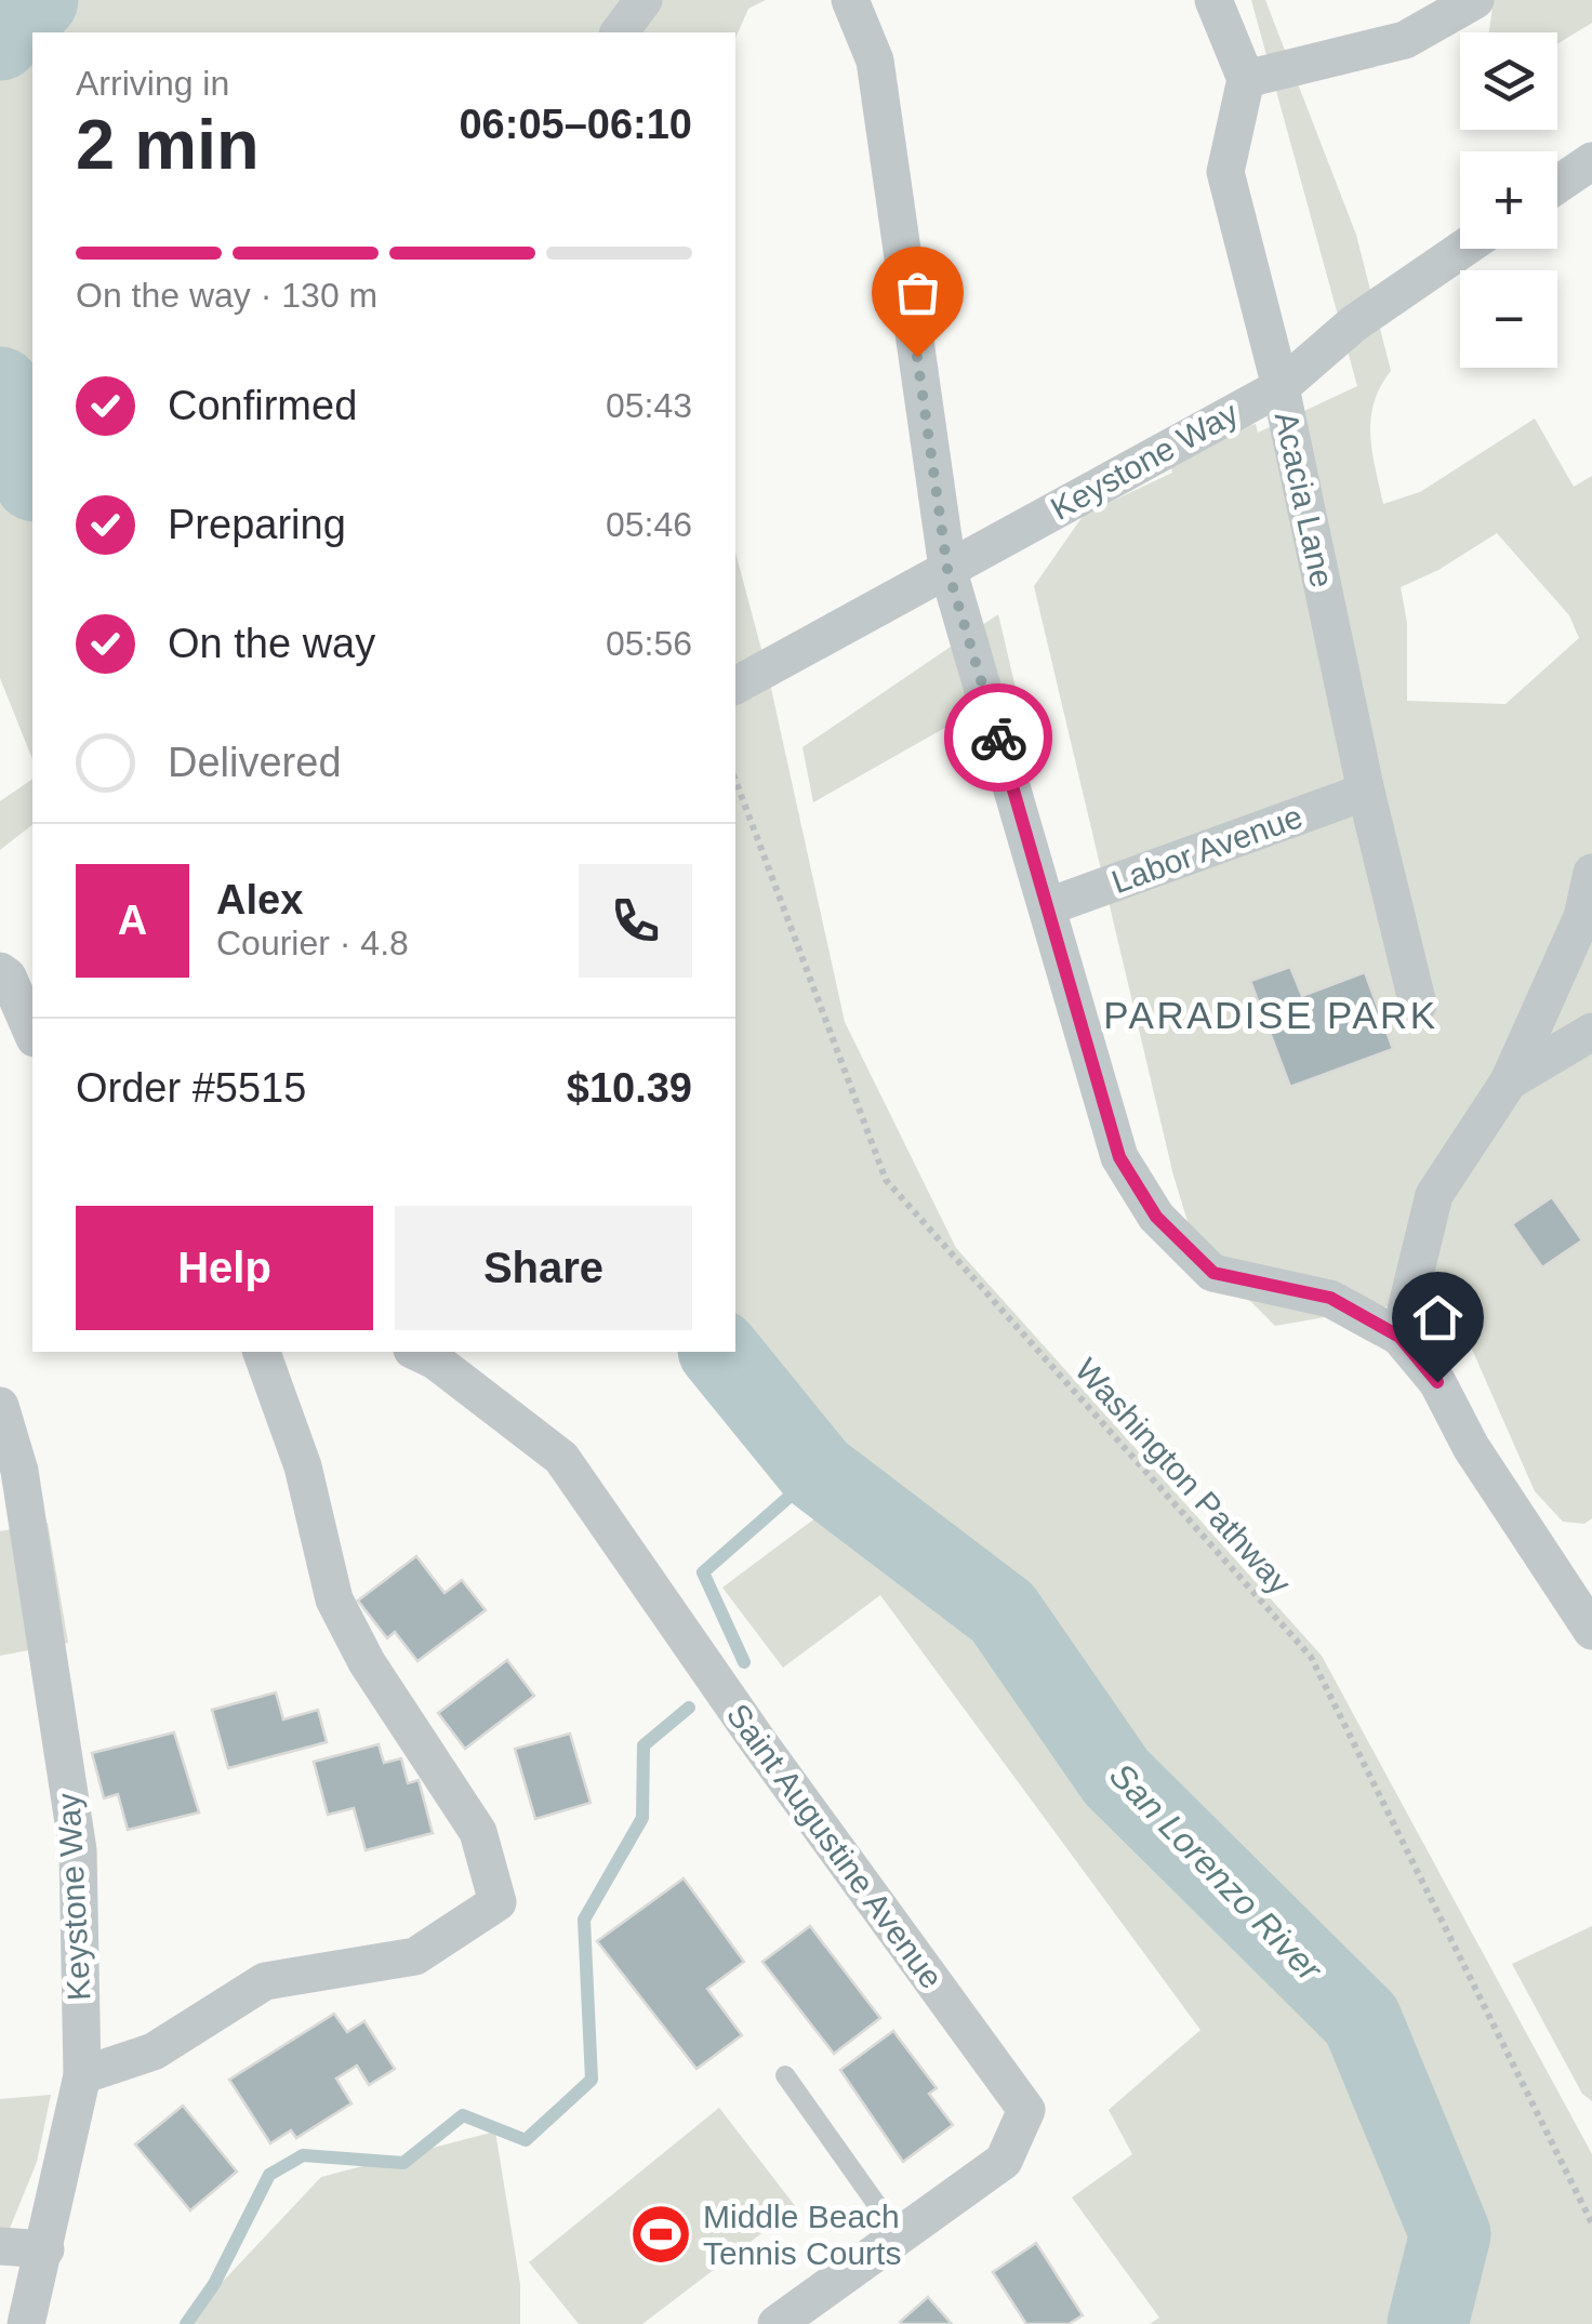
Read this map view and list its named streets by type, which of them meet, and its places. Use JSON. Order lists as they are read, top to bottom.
{
  "streets": {
    "street": [
      "Keystone Way",
      "Acacia Lane",
      "Labor Avenue",
      "Saint Augustine Avenue"
    ],
    "path": ["Washington Pathway"]
  },
  "crossings": [
    ["Keystone Way", "Acacia Lane"],
    ["Acacia Lane", "Labor Avenue"]
  ],
  "districts": ["PARADISE PARK"],
  "water": ["San Lorenzo River"],
  "places": {
    "sports": ["Middle Beach Tennis Courts"]
  },
  "page": {
    "map_buttons": ["+", "−"],
    "heading": ["2 min", "Arriving in", "06:05–06:10"],
    "panel": [
      "Alex",
      "Courier · 4.8",
      "Order #5515",
      "$10.39"
    ],
    "bar": "On the way · 130 m",
    "list": [
      ["Confirmed", "05:43"],
      ["Preparing", "05:46"],
      ["On the way", "05:56"],
      "Delivered"
    ],
    "round": "A",
    "buttons": ["Help", "Share"]
  }
}
